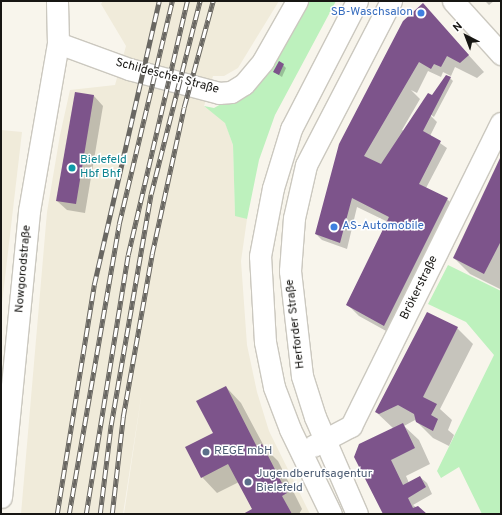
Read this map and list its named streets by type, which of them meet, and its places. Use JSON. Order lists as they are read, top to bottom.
{
  "streets": {
    "street": [
      "Schildescher Straße",
      "Nowgorodstraße",
      "Brökerstraße",
      "Herforder Straße"
    ]
  },
  "crossings": [
    ["Schildescher Straße", "Nowgorodstraße"],
    ["Brökerstraße", "Herforder Straße"]
  ],
  "places": [
    "SB-Waschsalon",
    "Bielefeld Hbf Bhf",
    "AS-Automobile",
    "REGE mbH",
    "Jugendberufsagentur Bielefeld"
  ],
  "north": "top left"
}
